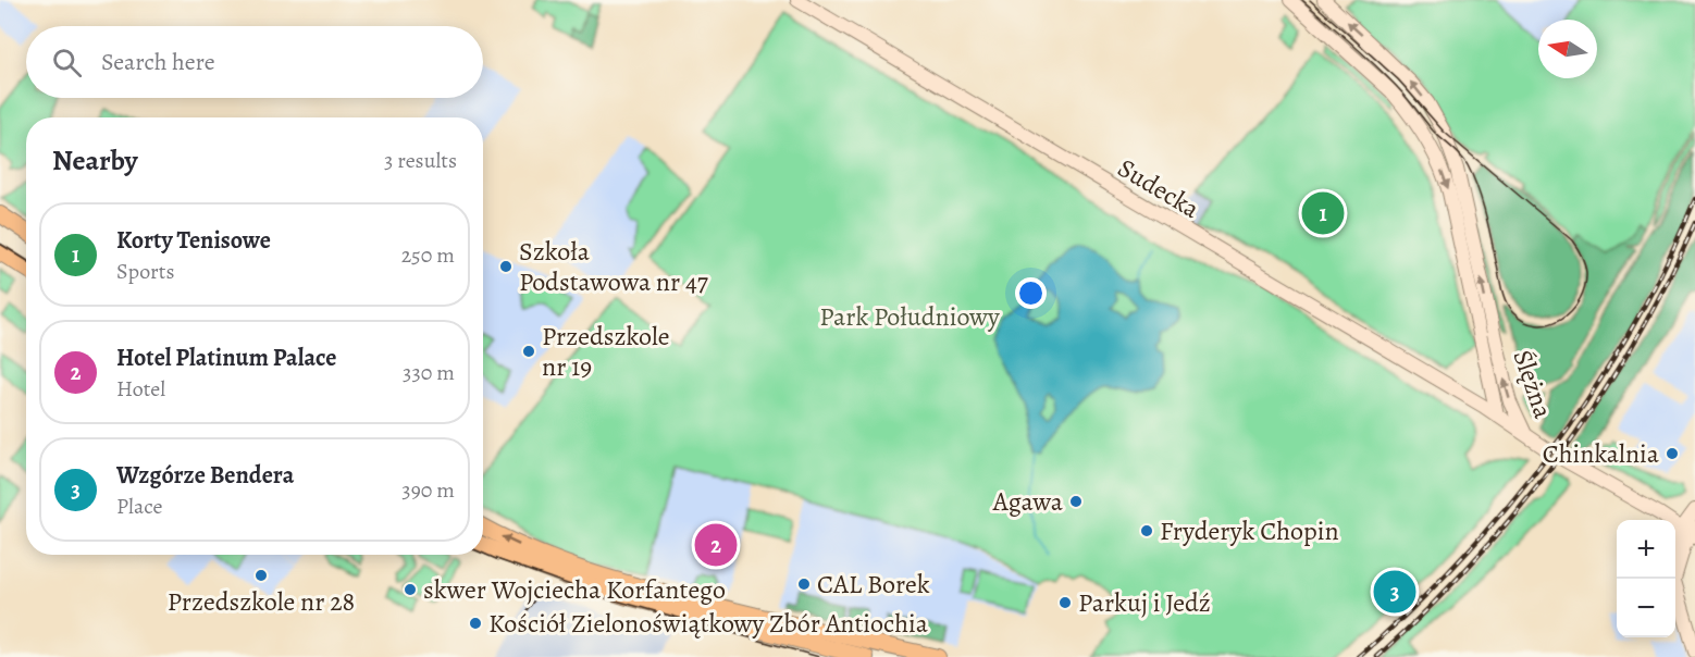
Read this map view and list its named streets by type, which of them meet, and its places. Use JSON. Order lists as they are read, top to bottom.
{
  "streets": {
    "main road": ["Sudecka", "Ślężna"]
  },
  "crossings": [
    ["Sudecka", "Ślężna"]
  ],
  "parks": ["Park Południowy"],
  "places": [
    "Szkoła Podstawowa nr 47",
    "Przedszkole nr 19",
    "Chinkalnia",
    "Agawa",
    "Fryderyk Chopin",
    "Przedszkole nr 28",
    "CAL Borek",
    "skwer Wojciecha Korfantego",
    "Parkuj i Jedź",
    "Kościół Zielonoświątkowy Zbór Antiochia"
  ],
  "north": "left",
  "page": {
    "search": "Search here",
    "heading": ["Nearby", "3 results"],
    "pins": ["1", "2", "3"],
    "list": [
      {
        "mark": "1",
        "name": "Korty Tenisowe",
        "note": "Sports",
        "value": "250 m"
      },
      {
        "mark": "2",
        "name": "Hotel Platinum Palace",
        "note": "Hotel",
        "value": "330 m"
      },
      {
        "mark": "3",
        "name": "Wzgórze Bendera",
        "note": "Place",
        "value": "390 m"
      }
    ],
    "map_buttons": ["+", "−"]
  }
}
